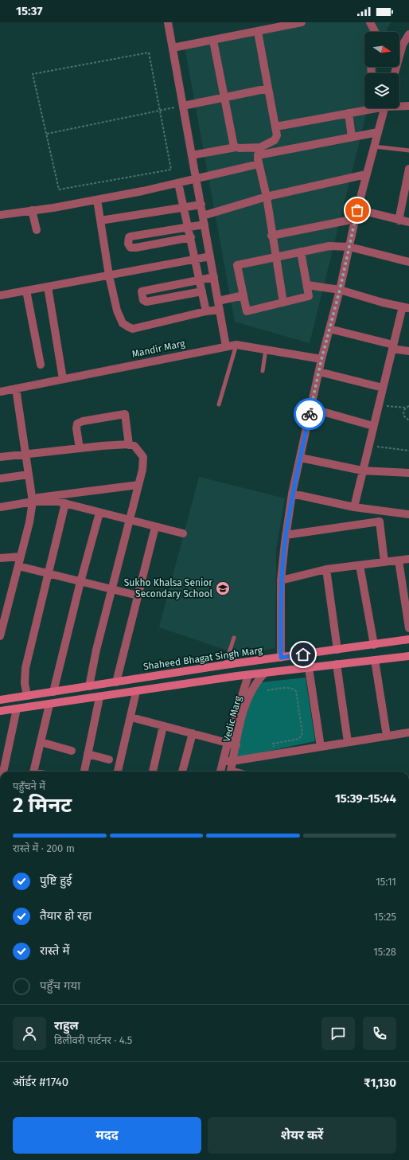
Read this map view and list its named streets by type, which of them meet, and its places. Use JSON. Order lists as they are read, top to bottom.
{
  "streets": {
    "main road": ["Shaheed Bhagat Singh Marg"],
    "street": ["Mandir Marg", "Vedic Marg"]
  },
  "places": {
    "school or university": ["Sukho Khalsa Senior Secondary School"]
  },
  "north": "right",
  "page": {
    "status": "15:37",
    "heading": ["2 मिनट", "पहुँचने में", "15:39–15:44"],
    "panel": [
      "राहुल",
      "डिलीवरी पार्टनर · 4.5",
      "ऑर्डर #1740",
      "₹1,130"
    ],
    "bar": "रास्ते में · 200 m",
    "list": [
      ["पुष्टि हुई", "15:11"],
      ["तैयार हो रहा", "15:25"],
      ["रास्ते में", "15:28"],
      "पहुँच गया"
    ],
    "buttons": ["मदद", "शेयर करें"]
  }
}
